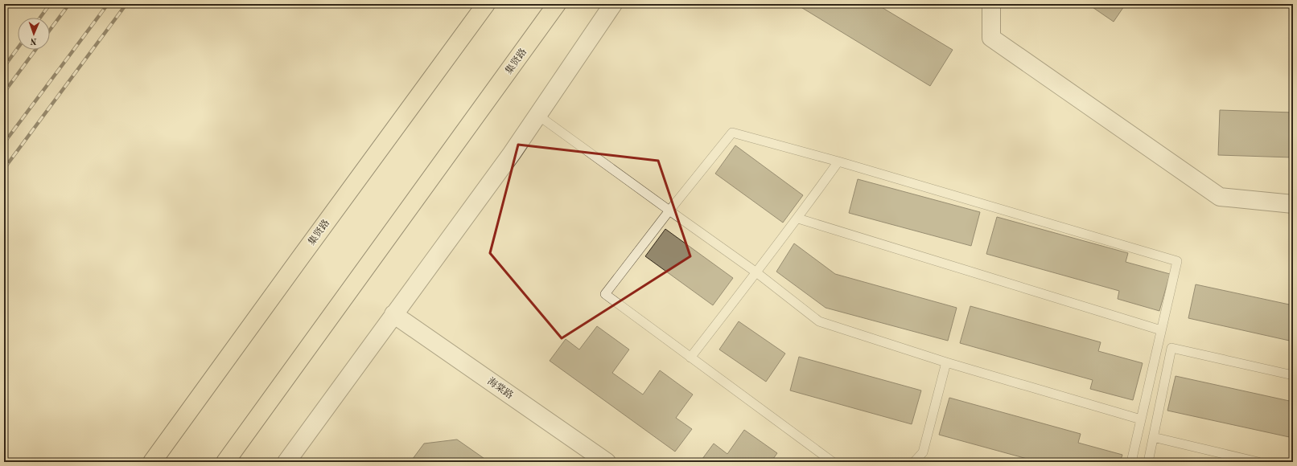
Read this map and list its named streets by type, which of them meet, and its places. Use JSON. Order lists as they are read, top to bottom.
{
  "streets": {
    "highway": ["集贤路"],
    "street": ["海棠路"]
  },
  "north": "bottom"
}
